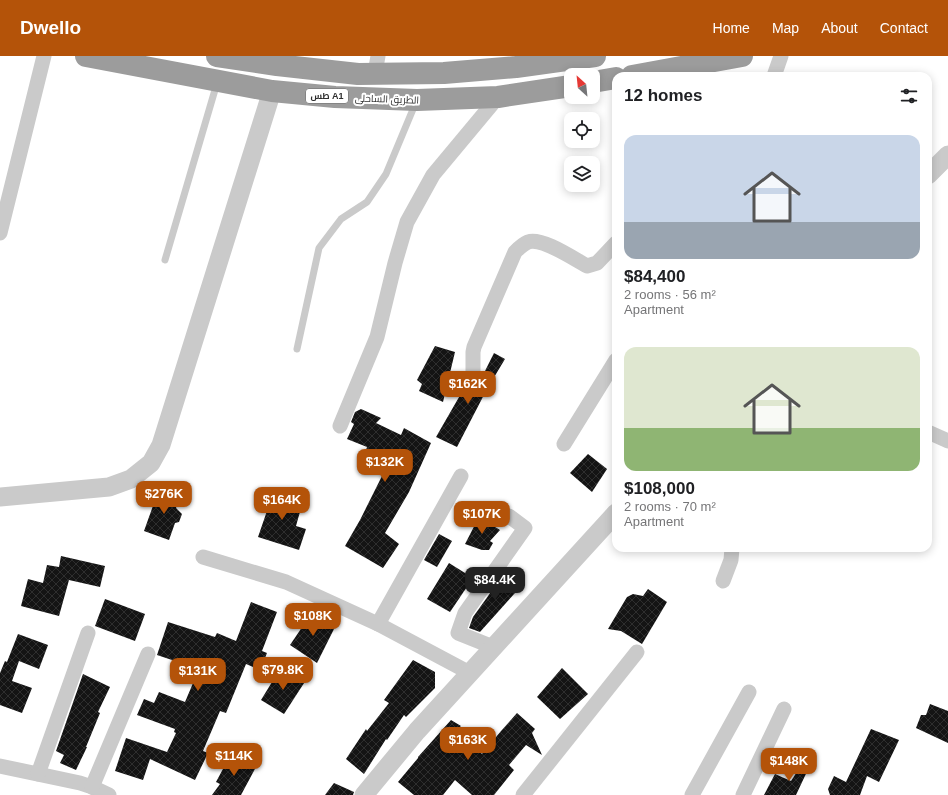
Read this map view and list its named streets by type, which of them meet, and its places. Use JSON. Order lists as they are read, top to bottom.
{
  "streets": {
    "highway": ["طس A1", "الطريق الساحلى"]
  },
  "north": "top left",
  "page": {
    "header": "Dwello",
    "nav": [
      "Home",
      "Map",
      "About",
      "Contact"
    ],
    "heading": "12 homes",
    "list": [
      {
        "name": "$84,400",
        "note": "2 rooms · 56 m² · Apartment"
      },
      {
        "name": "$108,000",
        "note": "2 rooms · 70 m² · Apartment"
      }
    ],
    "price": [
      "$162K",
      "$132K",
      "$276K",
      "$164K",
      "$107K",
      "$84.4K",
      "$108K",
      "$79.8K",
      "$131K",
      "$163K",
      "$114K",
      "$148K"
    ]
  }
}
